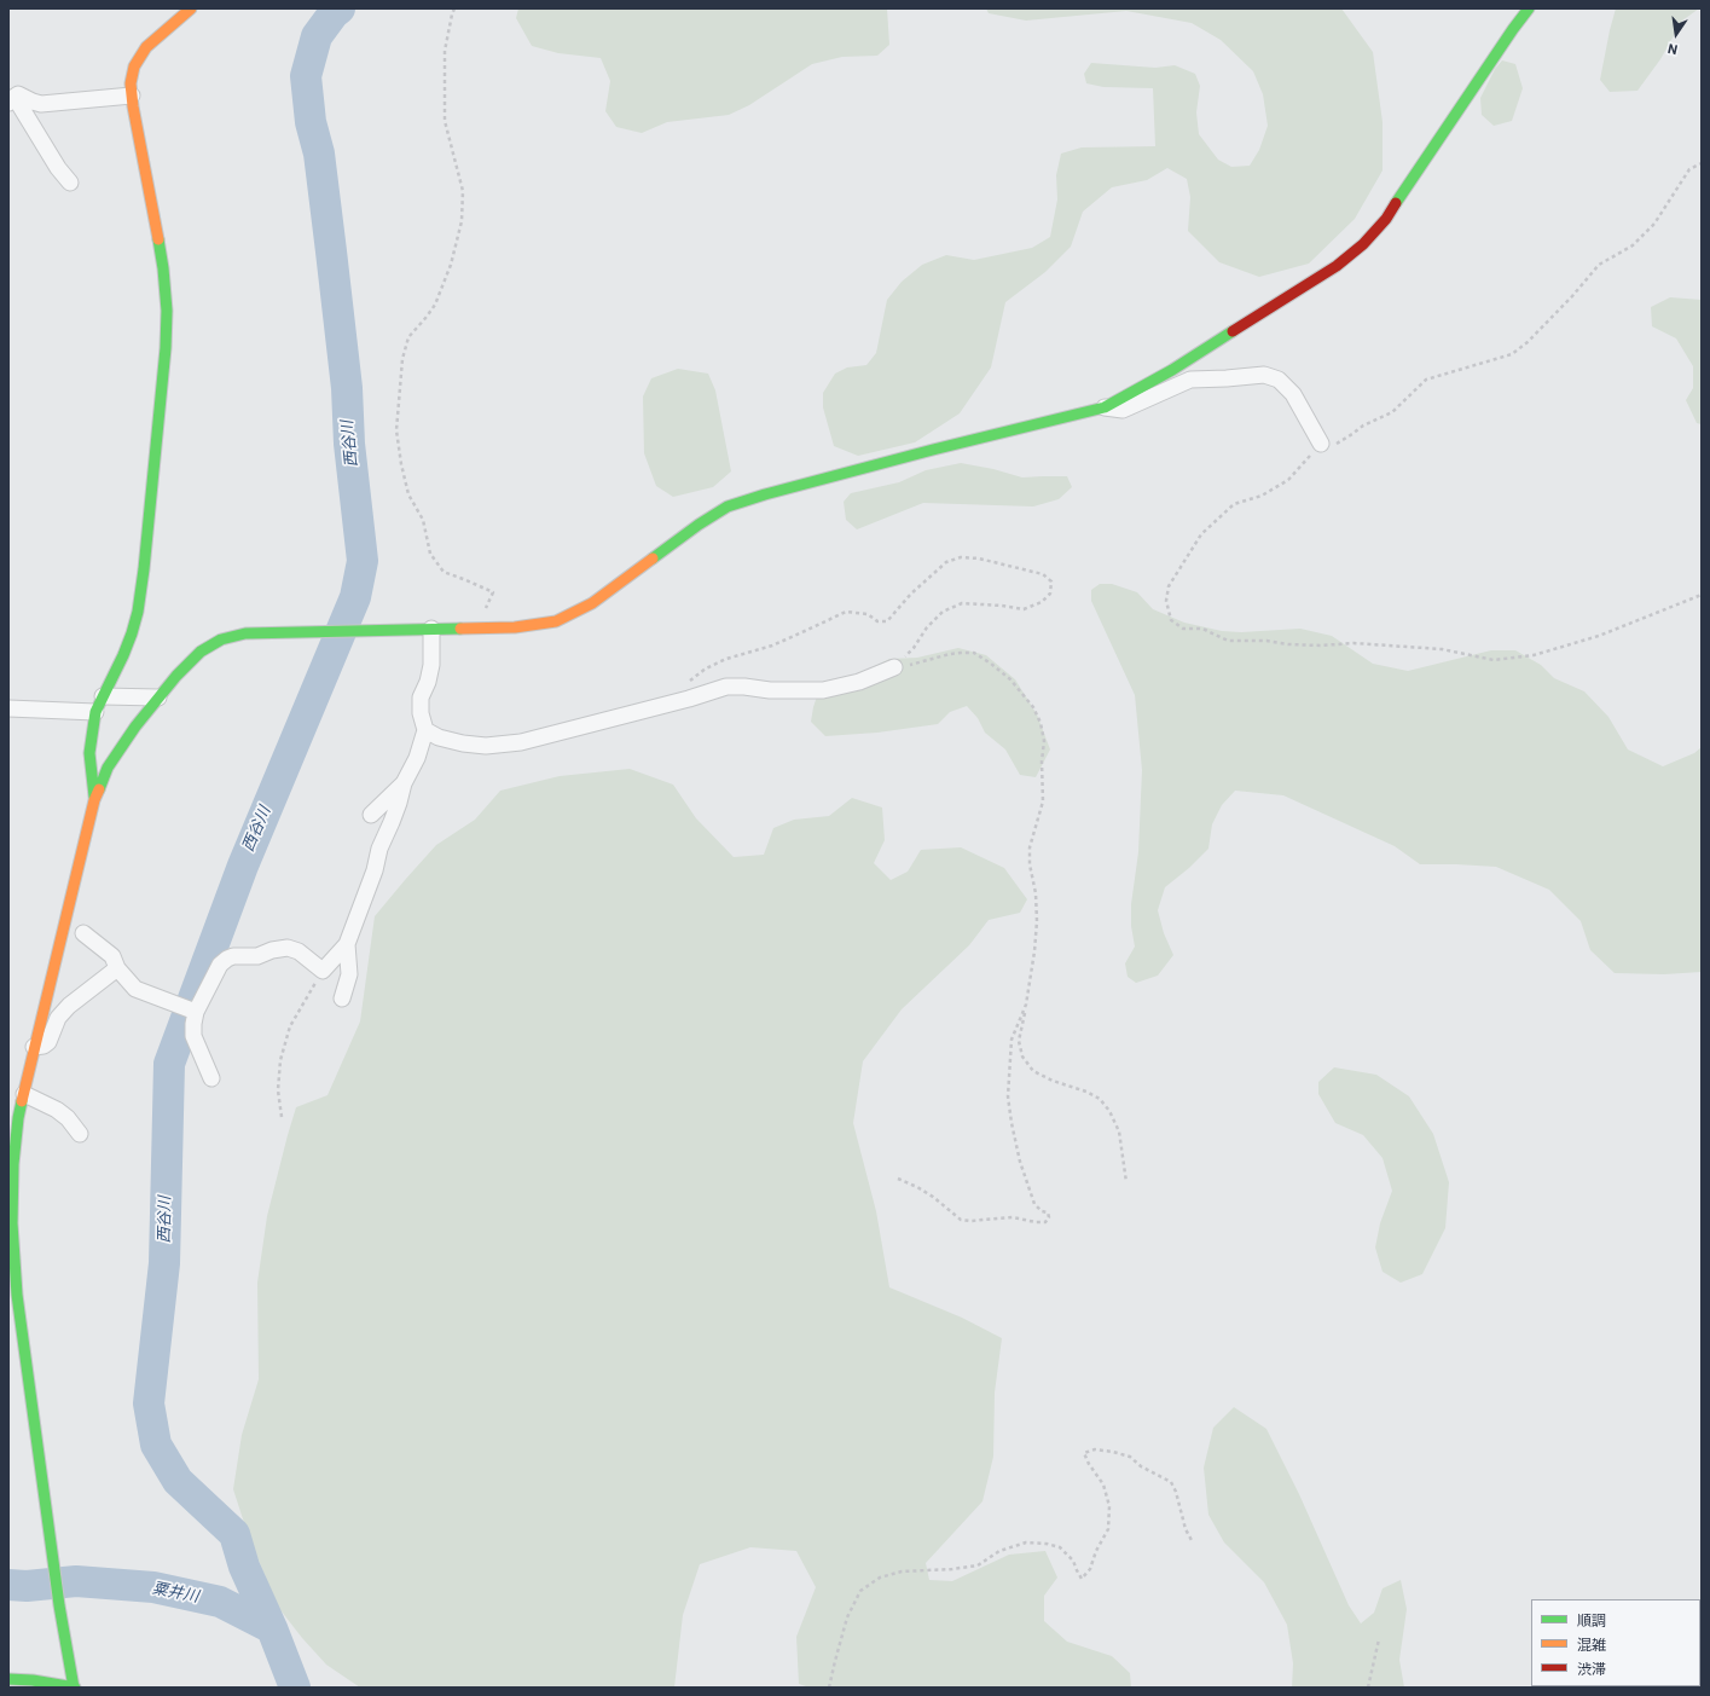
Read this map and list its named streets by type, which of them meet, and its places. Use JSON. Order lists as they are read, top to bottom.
{
  "water": ["西谷川", "粟井川"],
  "legend": ["順調", "混雑", "渋滞"],
  "north": "bottom"
}
